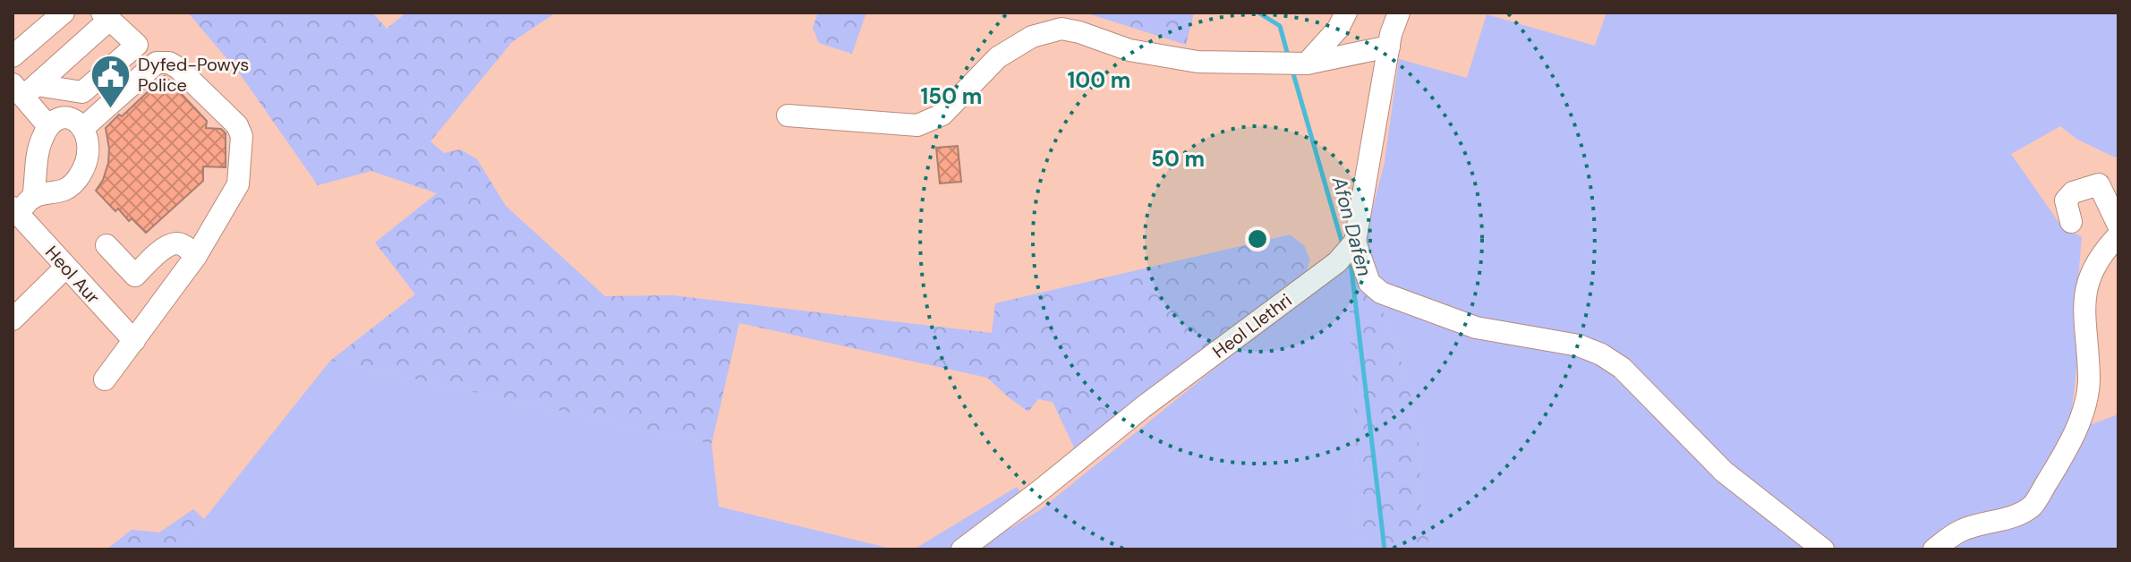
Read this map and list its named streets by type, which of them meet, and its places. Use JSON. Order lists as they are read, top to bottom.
{
  "streets": {
    "street": ["Heol Aur", "Heol Llethri"]
  },
  "water": ["Afon Dafen"],
  "places": {
    "public building": ["Dyfed-Powys Police"]
  },
  "rings": ["100 m", "150 m", "50 m"]
}
